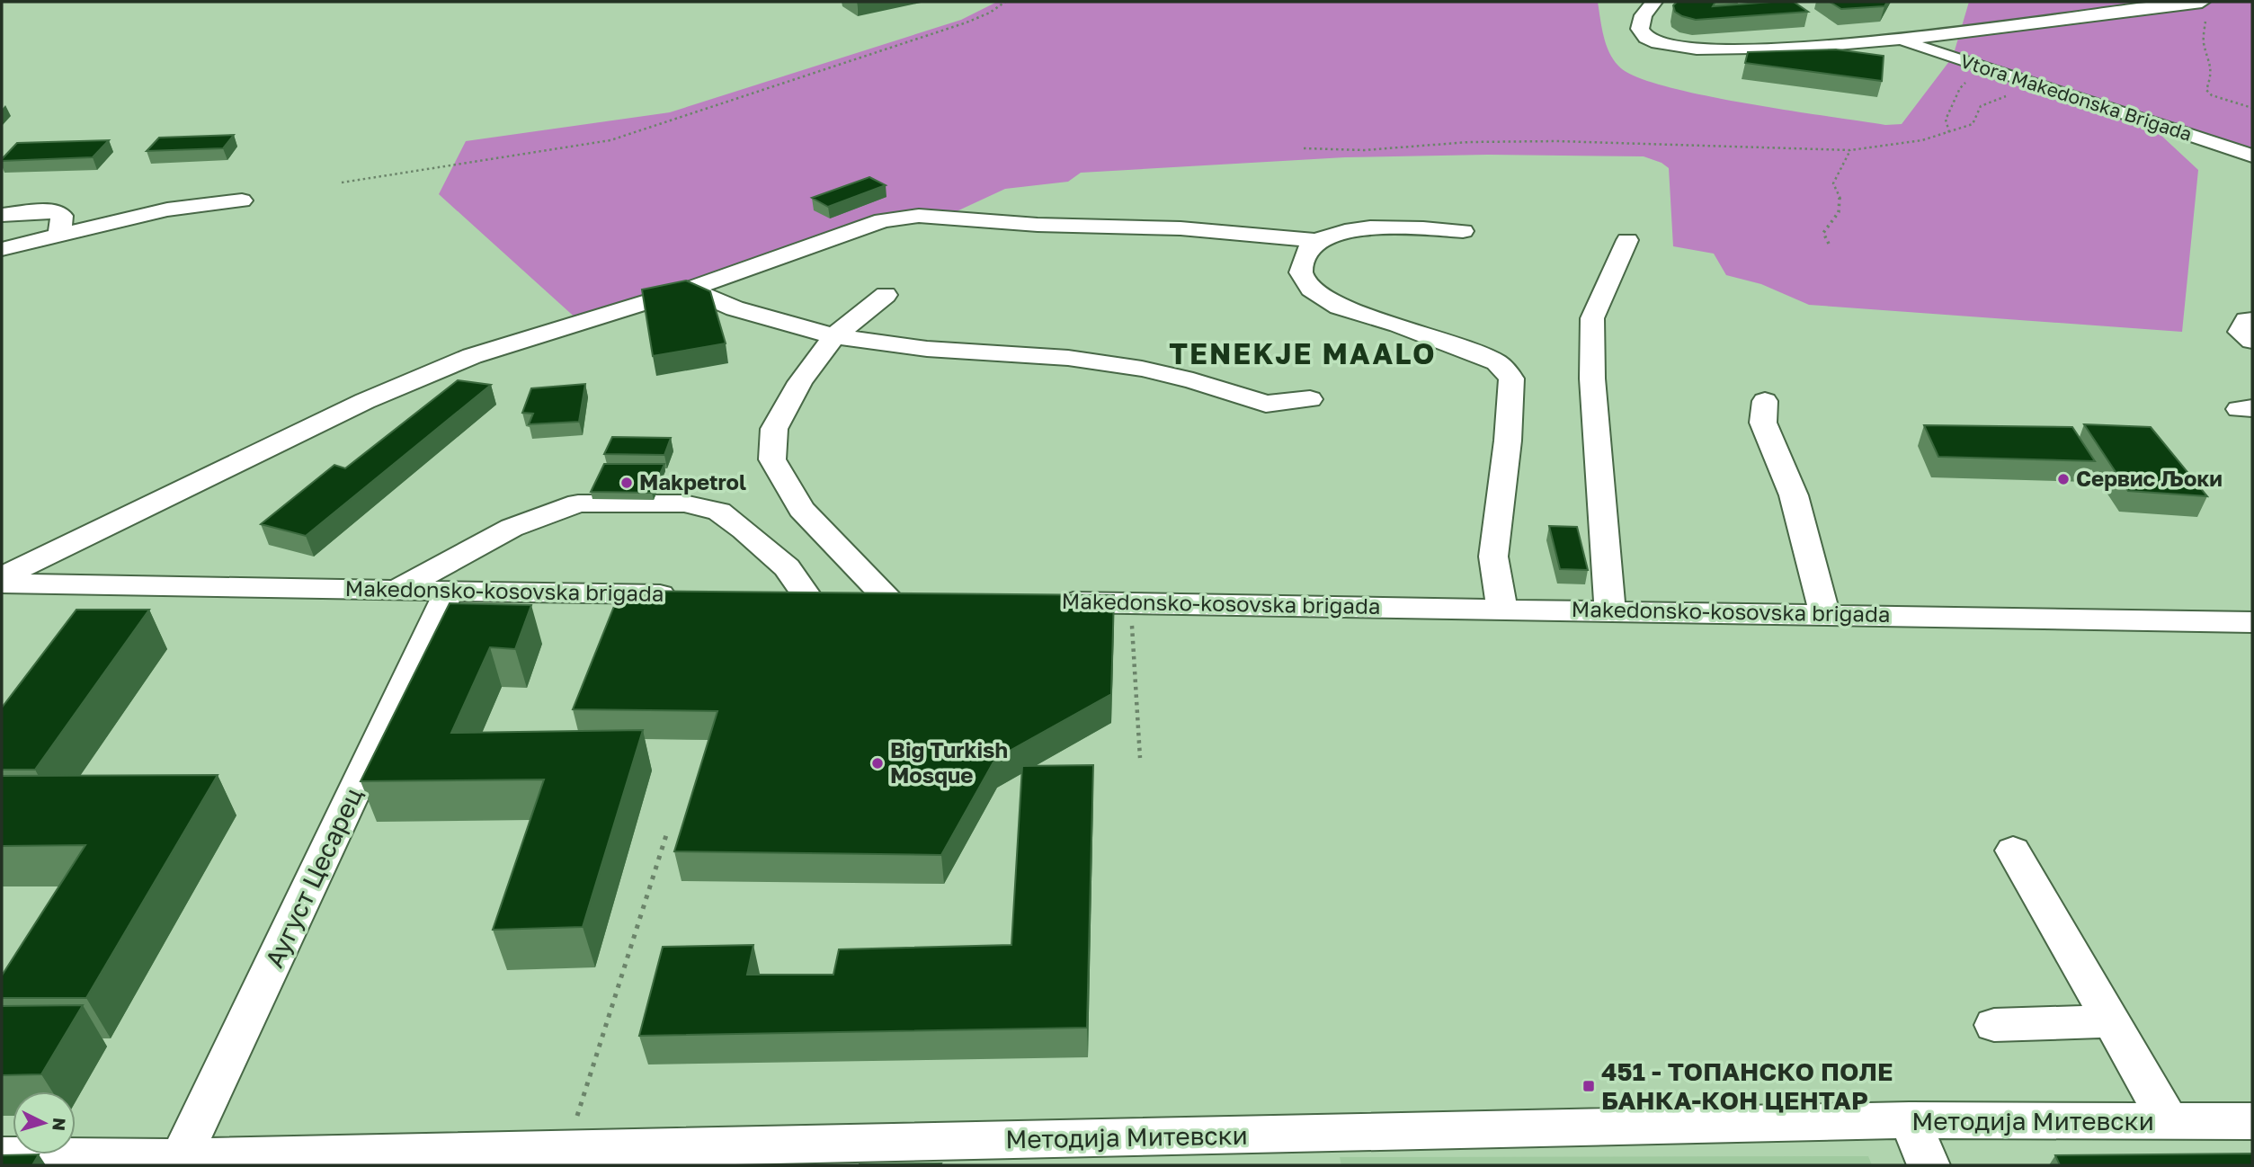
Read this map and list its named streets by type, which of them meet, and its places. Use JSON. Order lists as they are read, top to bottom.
{
  "streets": {
    "street": [
      "Vtora Makedonska Brigada",
      "Makedonsko-kosovska brigada",
      "Аугуст Цесарец",
      "Методија Митевски"
    ]
  },
  "crossings": [
    ["Makedonsko-kosovska brigada", "Аугуст Цесарец"],
    ["Аугуст Цесарец", "Методија Митевски"]
  ],
  "districts": ["TENEKJE MAALO"],
  "places": {
    "other": ["Сервис Љоки", "Makpetrol", "Big Turkish Mosque"],
    "transit": ["451 - ТОПАНСКО ПОЛЕ БАНКА-КОН ЦЕНТАР"]
  },
  "north": "right"
}
